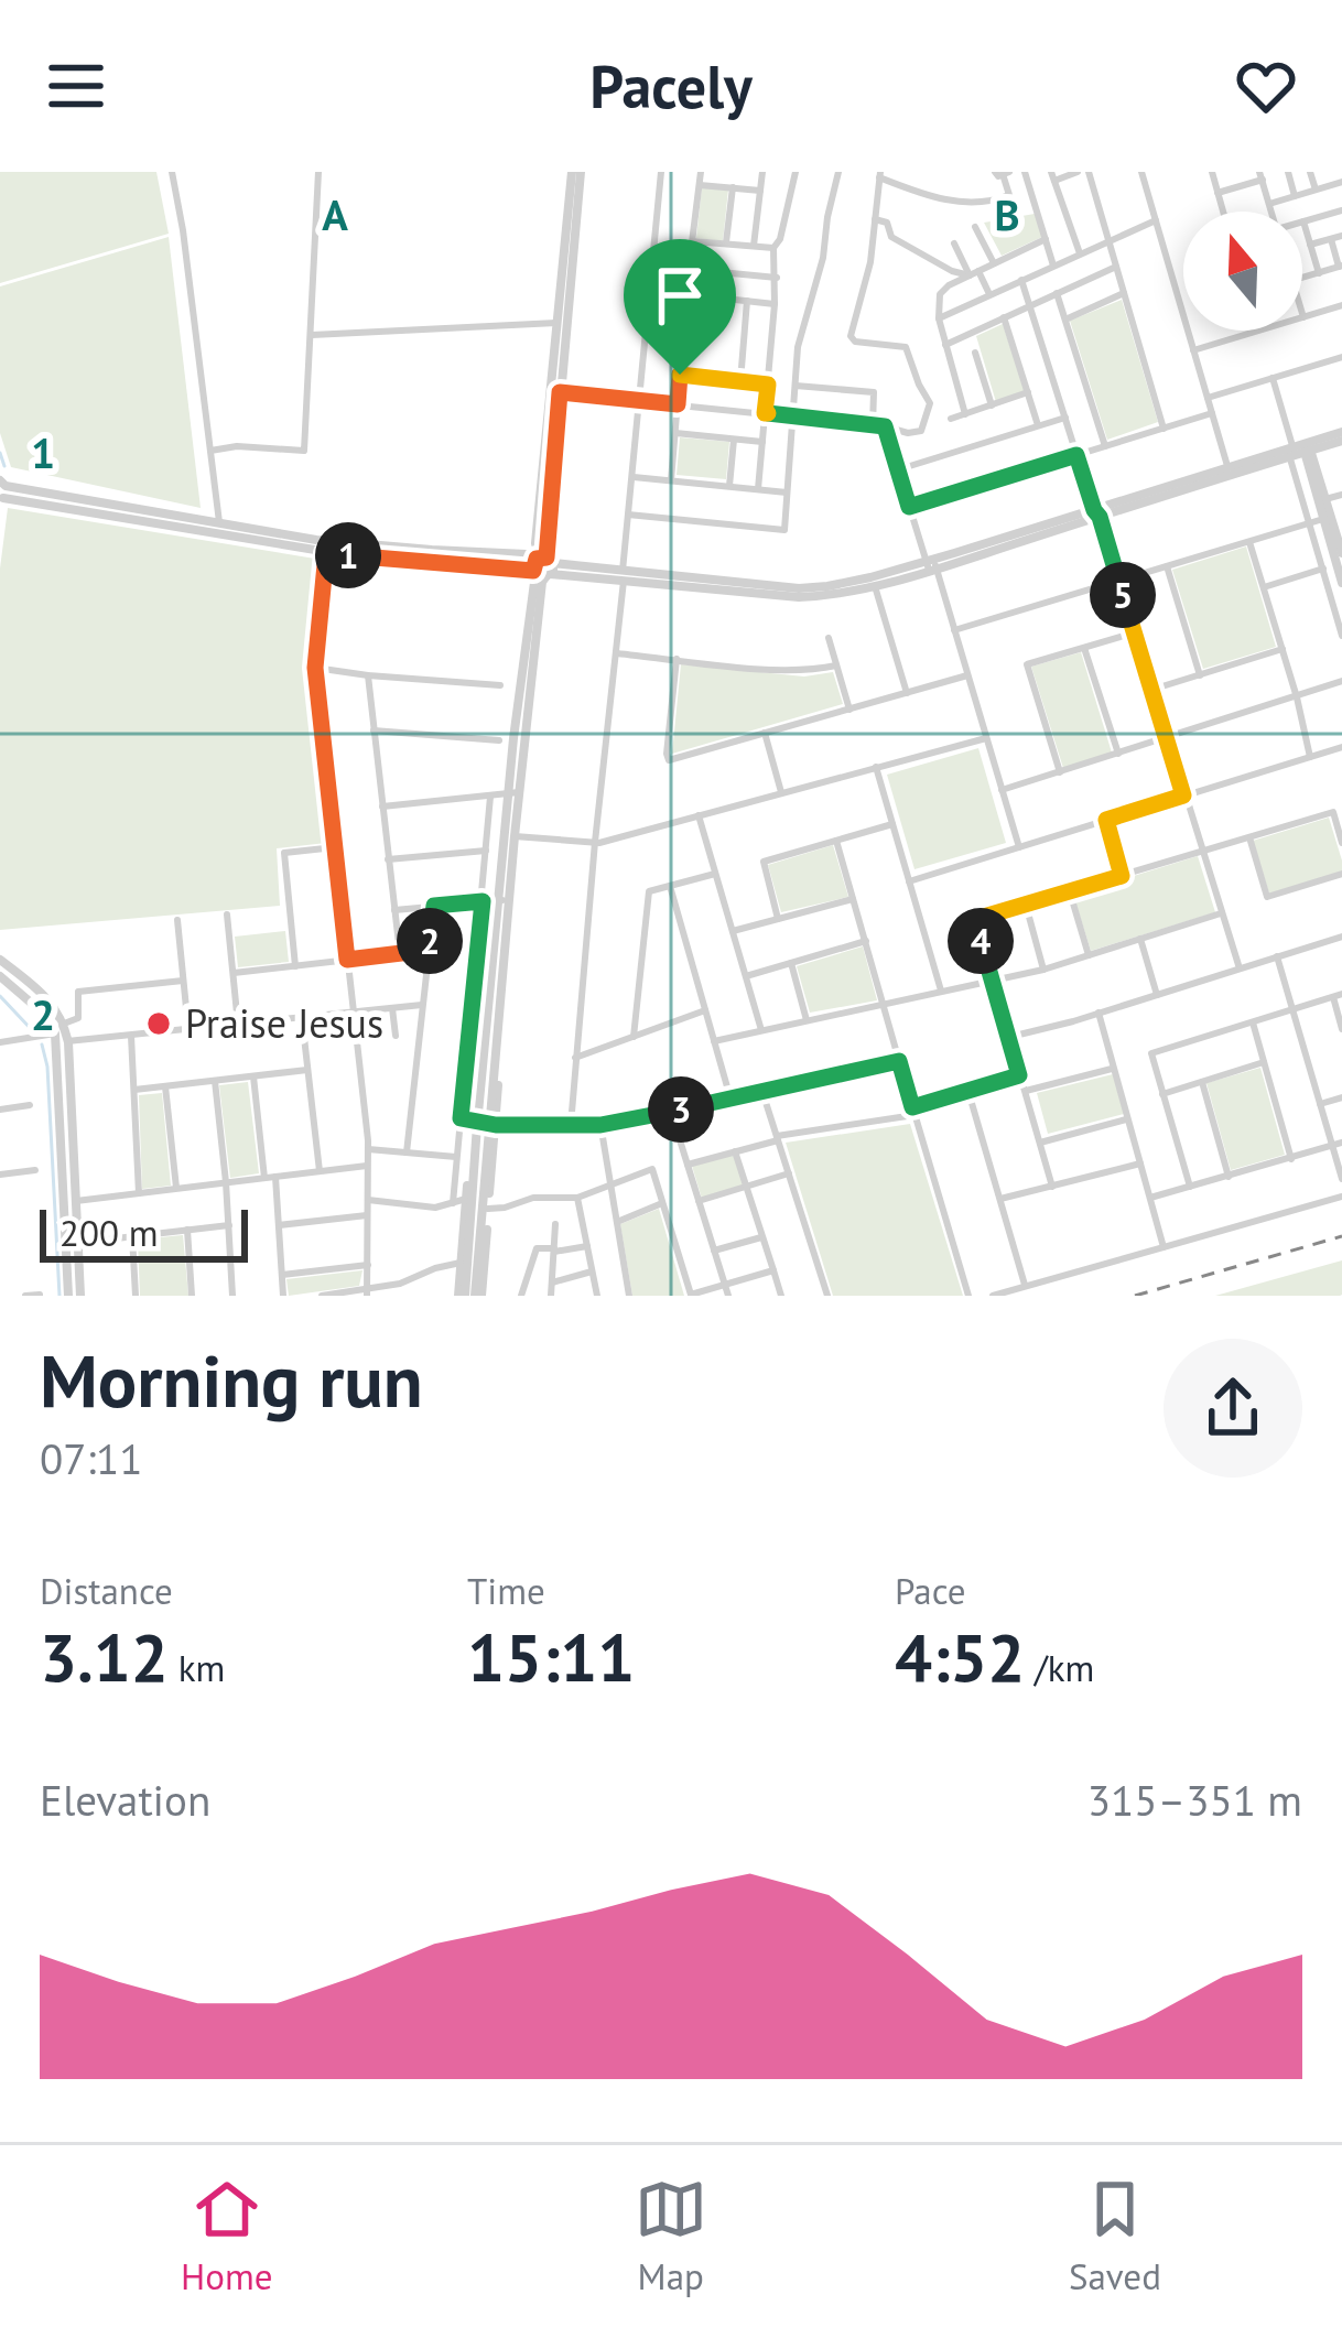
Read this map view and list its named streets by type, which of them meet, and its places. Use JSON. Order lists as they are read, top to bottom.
{
  "places": ["Praise Jesus"],
  "scale_bar": "200 m",
  "north": "top",
  "page": {
    "header": "Pacely",
    "pins": [
      "1",
      "5",
      "2",
      "4",
      "3"
    ],
    "scale": "200 m",
    "heading": ["Morning run", "07:11"],
    "stats": [
      ["Distance", "3.12 km"],
      ["Time", "15:11"],
      ["Pace", "4:52 /km"]
    ],
    "chart": ["Elevation", "315–351 m"],
    "tabs": ["Home", "Map", "Saved"]
  },
  "grid": {
    "columns": ["A", "B"],
    "rows": ["1", "2"]
  }
}
